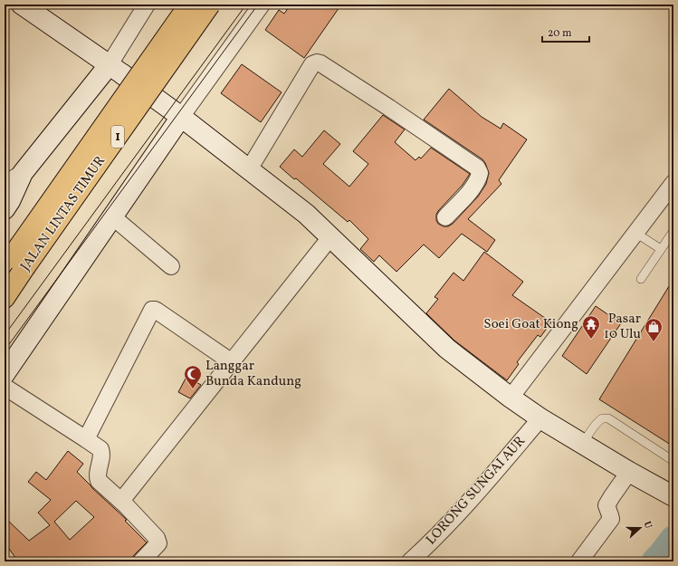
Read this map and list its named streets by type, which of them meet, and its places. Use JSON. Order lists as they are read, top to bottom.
{
  "streets": {
    "highway": ["1", "JALAN LINTAS TIMUR"],
    "street": ["LORONG SUNGAI AUR"]
  },
  "places": {
    "temple": ["Soei Goat Kiong"],
    "shop": ["Pasar 10 Ulu"],
    "mosque": ["Langgar Bunda Kandung"]
  },
  "scale_bar": "20 m",
  "north": "right"
}
